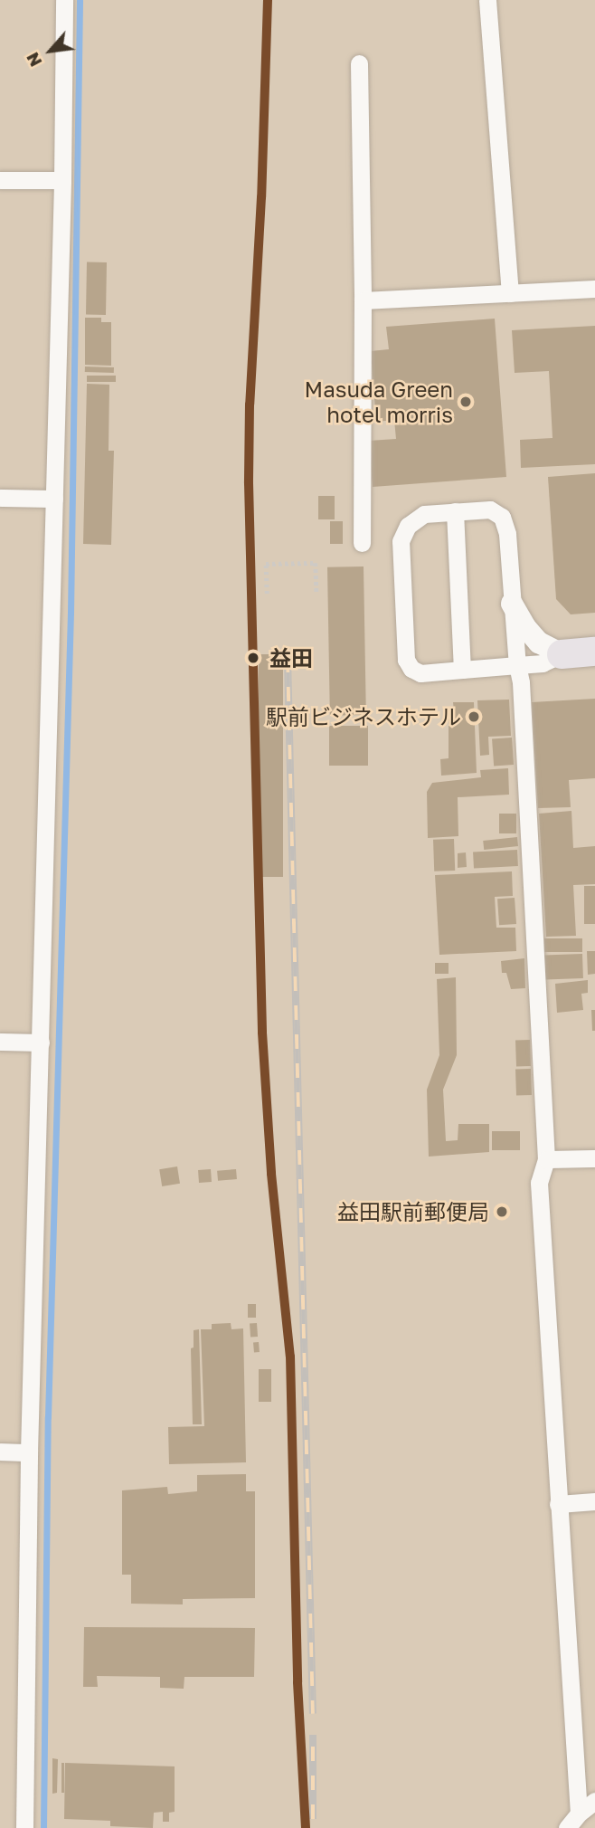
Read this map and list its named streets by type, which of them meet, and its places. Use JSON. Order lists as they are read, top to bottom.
{
  "places": [
    "Masuda Green hotel morris",
    "益田",
    "駅前ビジネスホテル",
    "益田駅前郵便局"
  ],
  "north": "bottom left"
}
